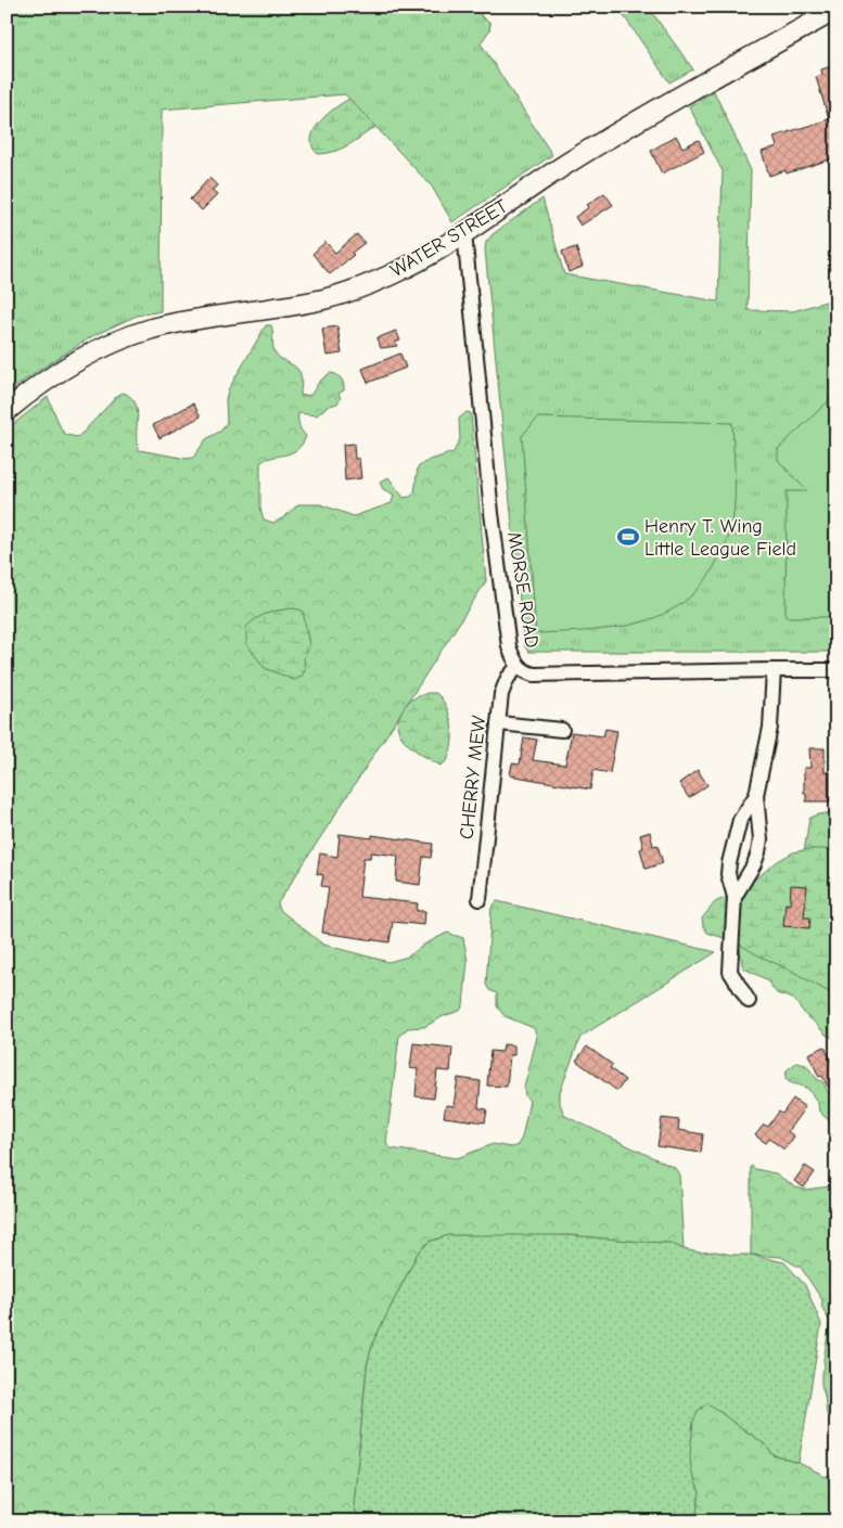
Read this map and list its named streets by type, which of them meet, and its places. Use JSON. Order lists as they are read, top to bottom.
{
  "streets": {
    "main road": ["WATER STREET"],
    "street": ["MORSE ROAD", "CHERRY MEW"]
  },
  "crossings": [
    ["WATER STREET", "MORSE ROAD"],
    ["MORSE ROAD", "CHERRY MEW"]
  ],
  "places": {
    "sports": ["Henry T. Wing Little League Field"]
  }
}
